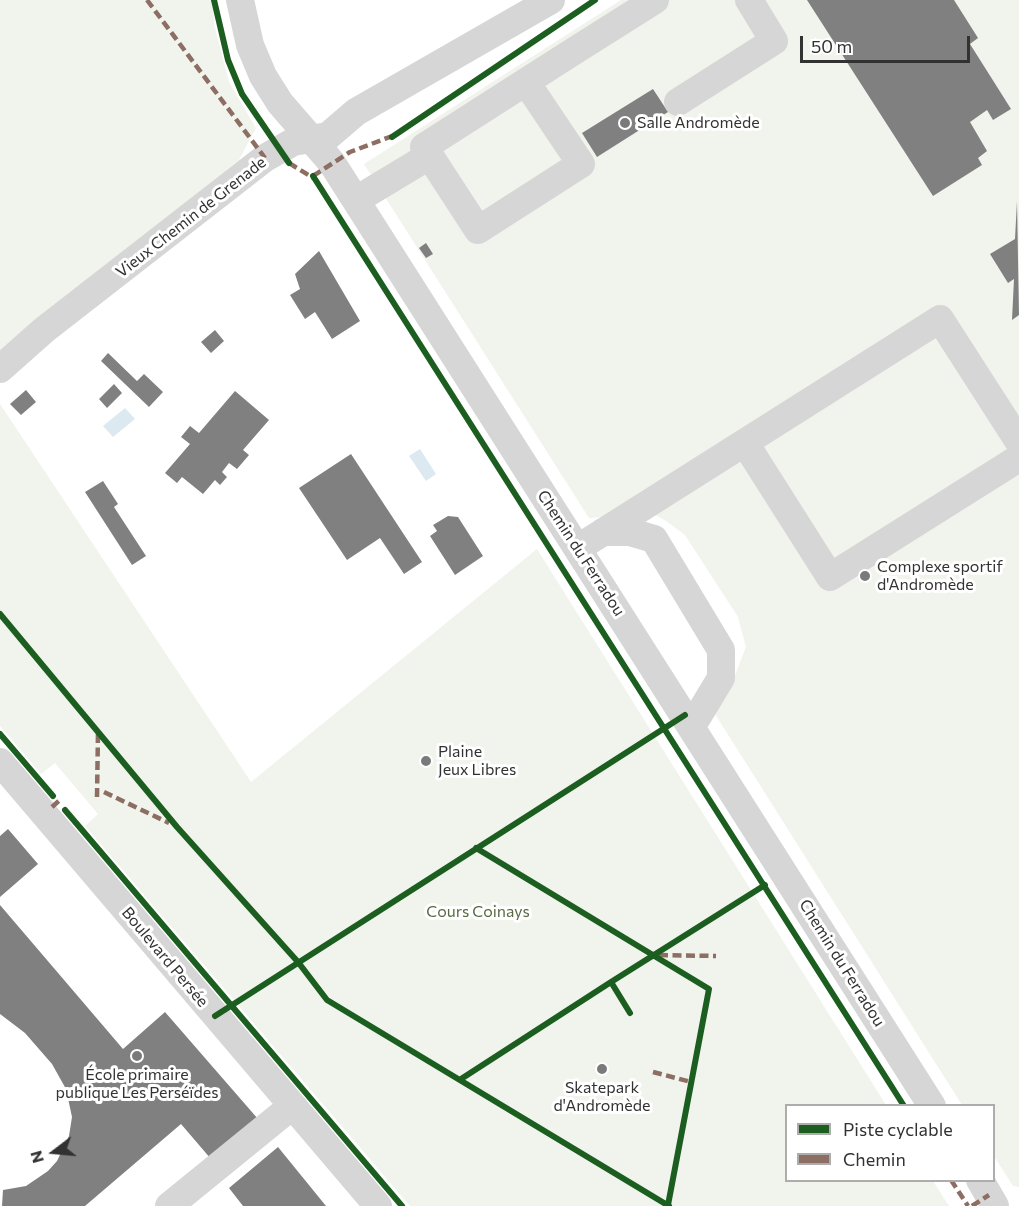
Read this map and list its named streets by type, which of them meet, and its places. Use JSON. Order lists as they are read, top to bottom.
{
  "streets": {
    "street": ["Vieux Chemin de Grenade", "Chemin du Ferradou", "Boulevard Persée"]
  },
  "crossings": [
    ["Vieux Chemin de Grenade", "Chemin du Ferradou"]
  ],
  "parks": ["Cours Coinays"],
  "places": [
    "Salle Andromède",
    "Complexe sportif d'Andromède",
    "Plaine Jeux Libres",
    "École primaire publique Les Perséïdes",
    "Skatepark d'Andromède"
  ],
  "legend": ["Piste cyclable", "Chemin"],
  "scale_bar": "50 m",
  "north": "left"
}
